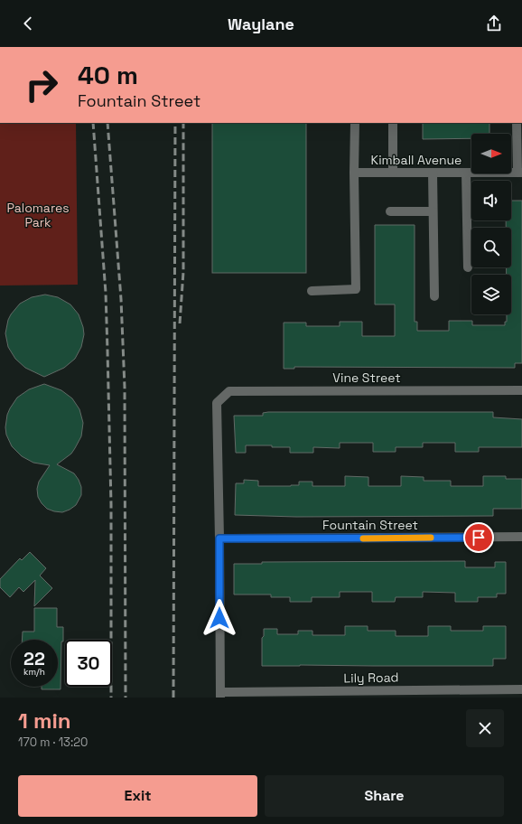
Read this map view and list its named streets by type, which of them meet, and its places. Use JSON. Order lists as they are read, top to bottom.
{
  "streets": {
    "street": [
      "Kimball Avenue",
      "Vine Street",
      "Fountain Street",
      "Lily Road"
    ]
  },
  "crossings": [
    ["Vine Street", "Fountain Street"]
  ],
  "parks": ["Palomares Park"],
  "north": "right",
  "page": {
    "header": "Waylane",
    "turn": ["40 m", "Fountain Street"],
    "speed": "22 km/h",
    "limit": "30",
    "heading": ["1 min", "170 m · 13:20"],
    "buttons": ["Exit", "Share"]
  }
}
